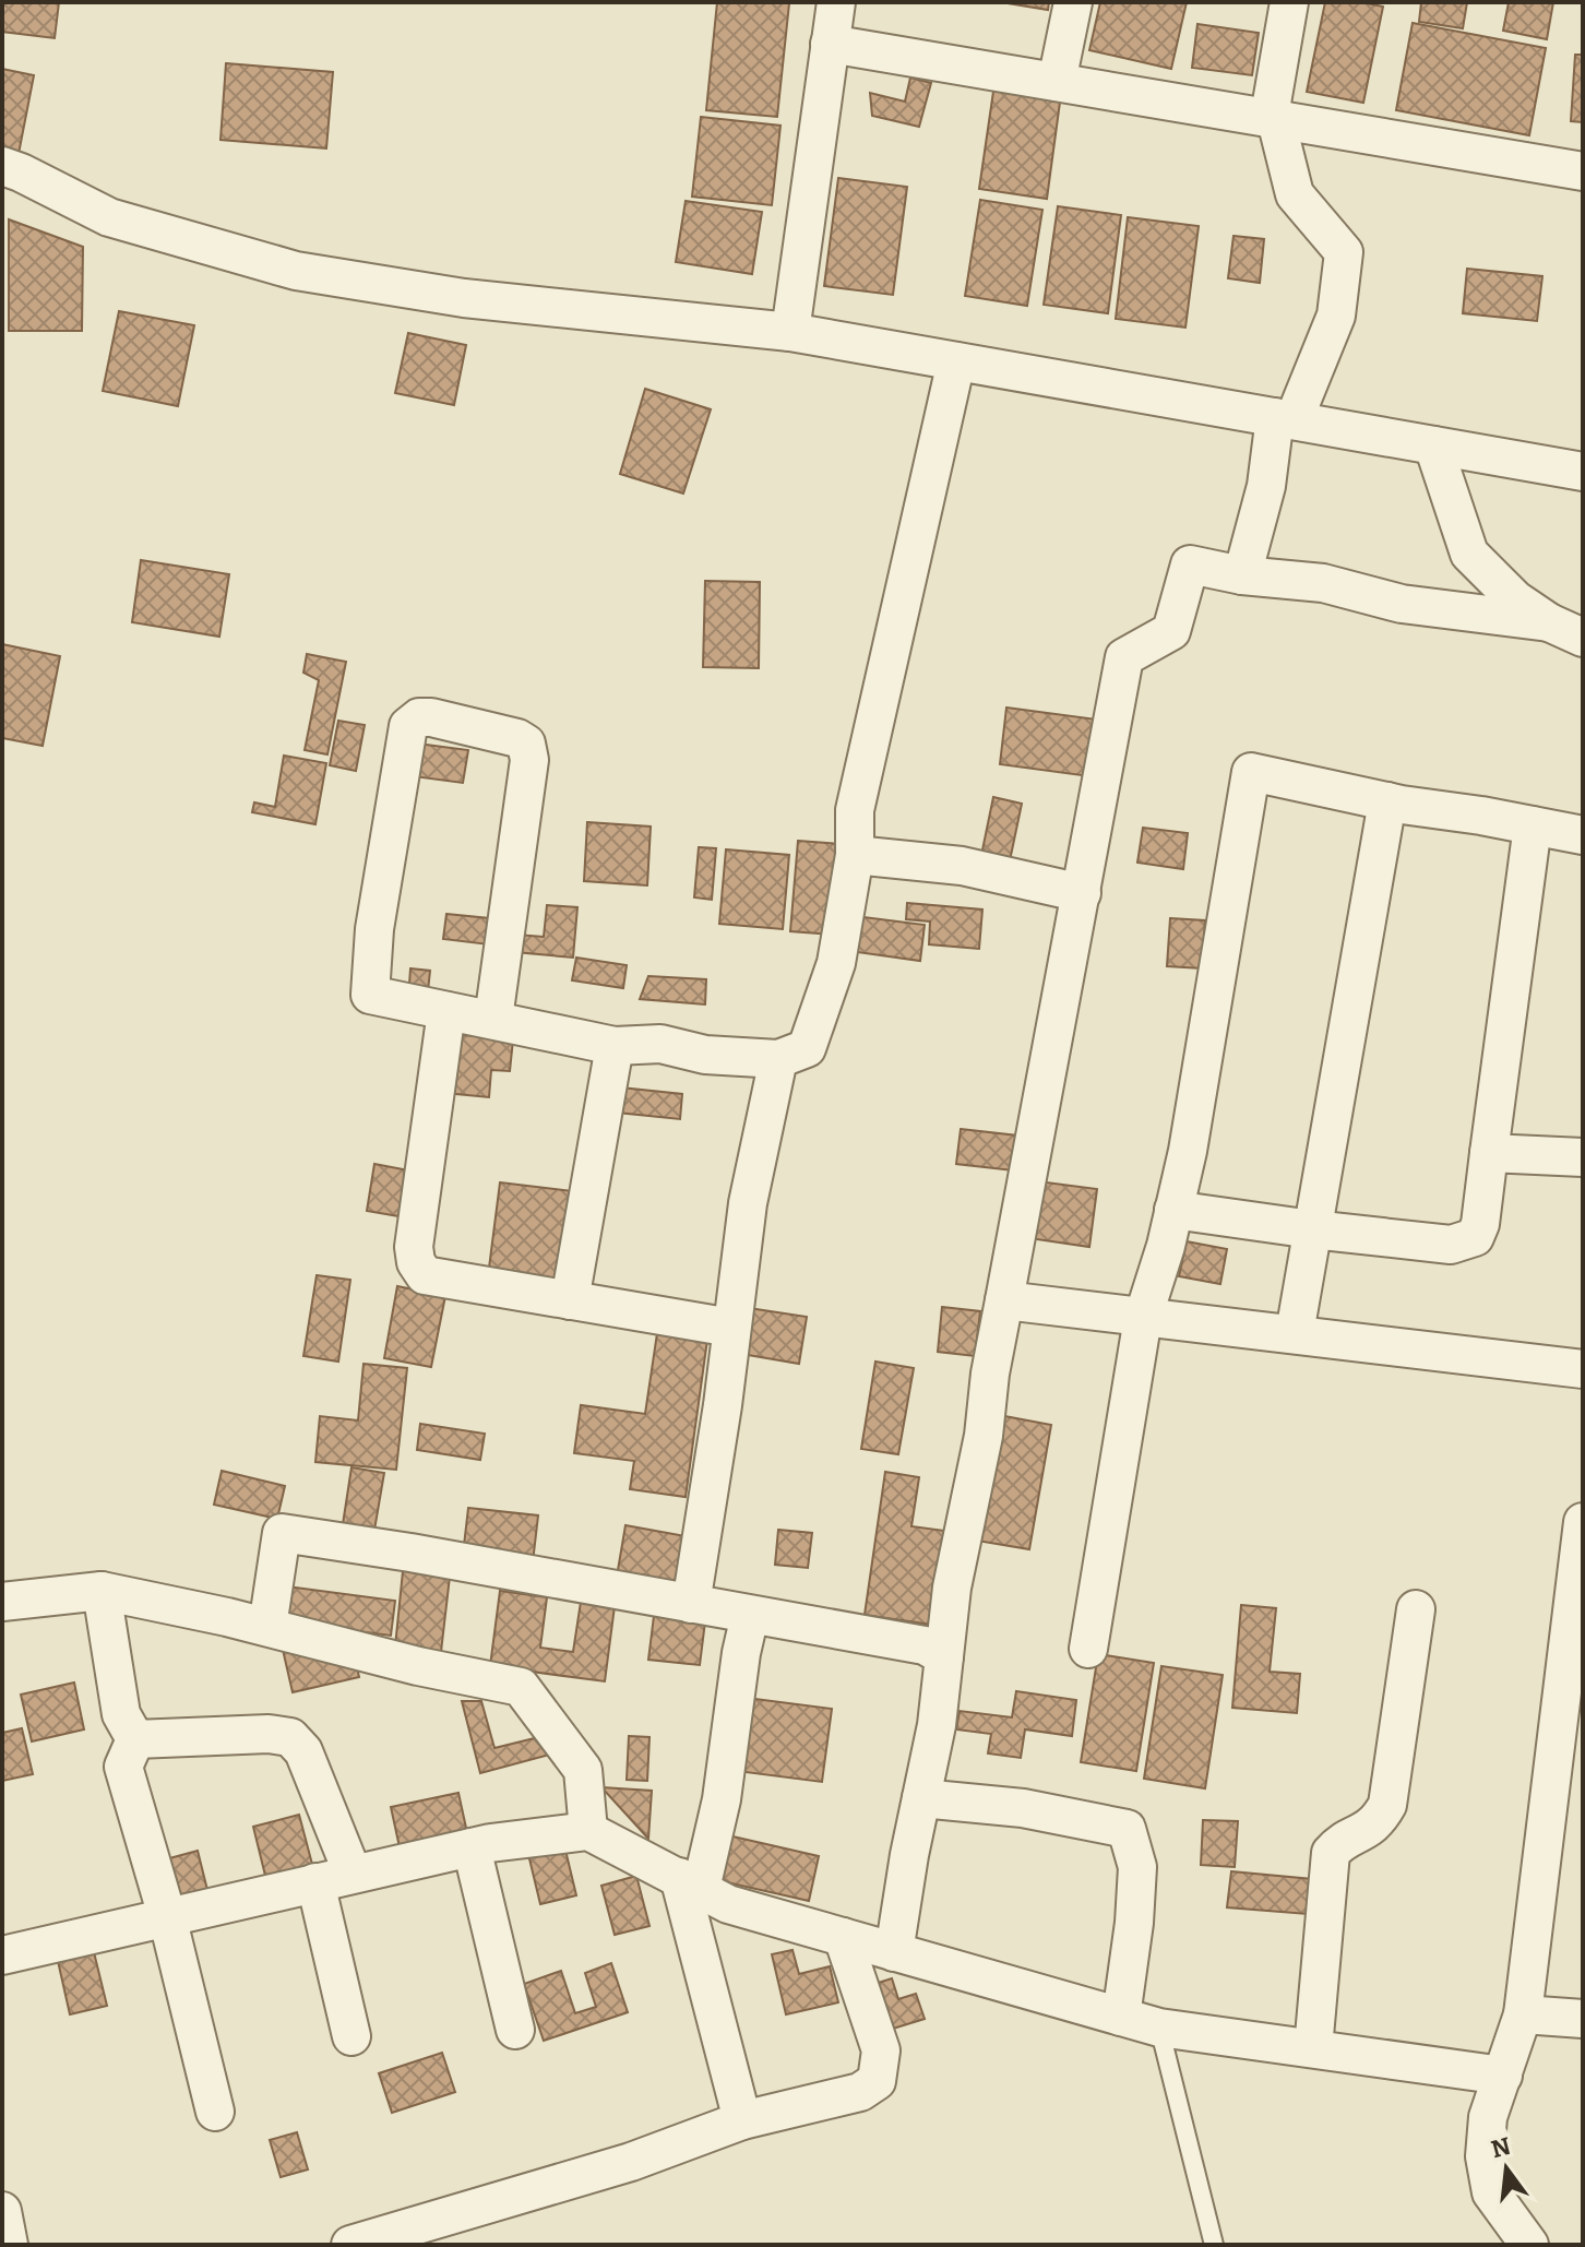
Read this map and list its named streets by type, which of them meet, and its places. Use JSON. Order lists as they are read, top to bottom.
{
  "north": "top"
}
